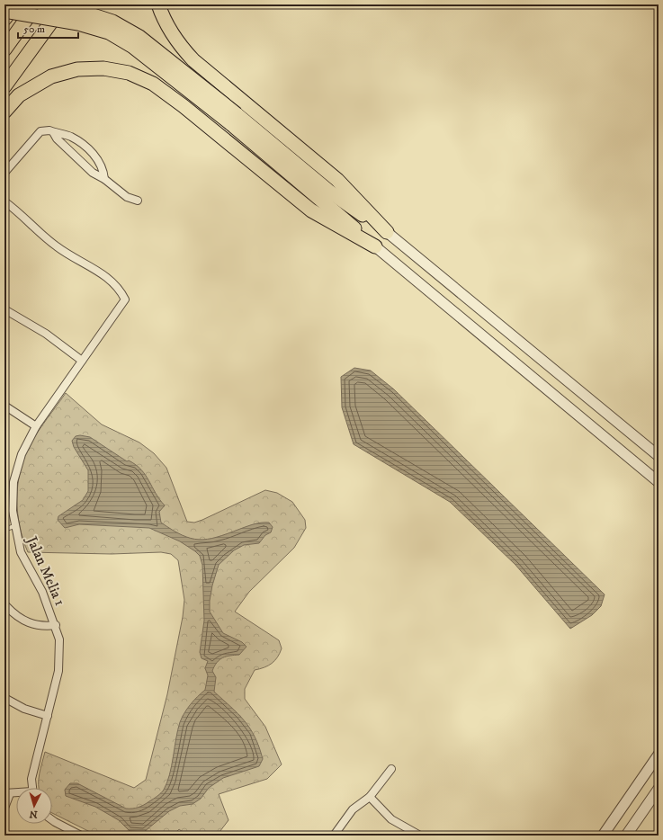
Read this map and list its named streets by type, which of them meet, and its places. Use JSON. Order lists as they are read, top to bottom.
{
  "streets": {
    "street": ["Jalan Melia 1"]
  },
  "scale_bar": "50 m",
  "north": "bottom"
}
